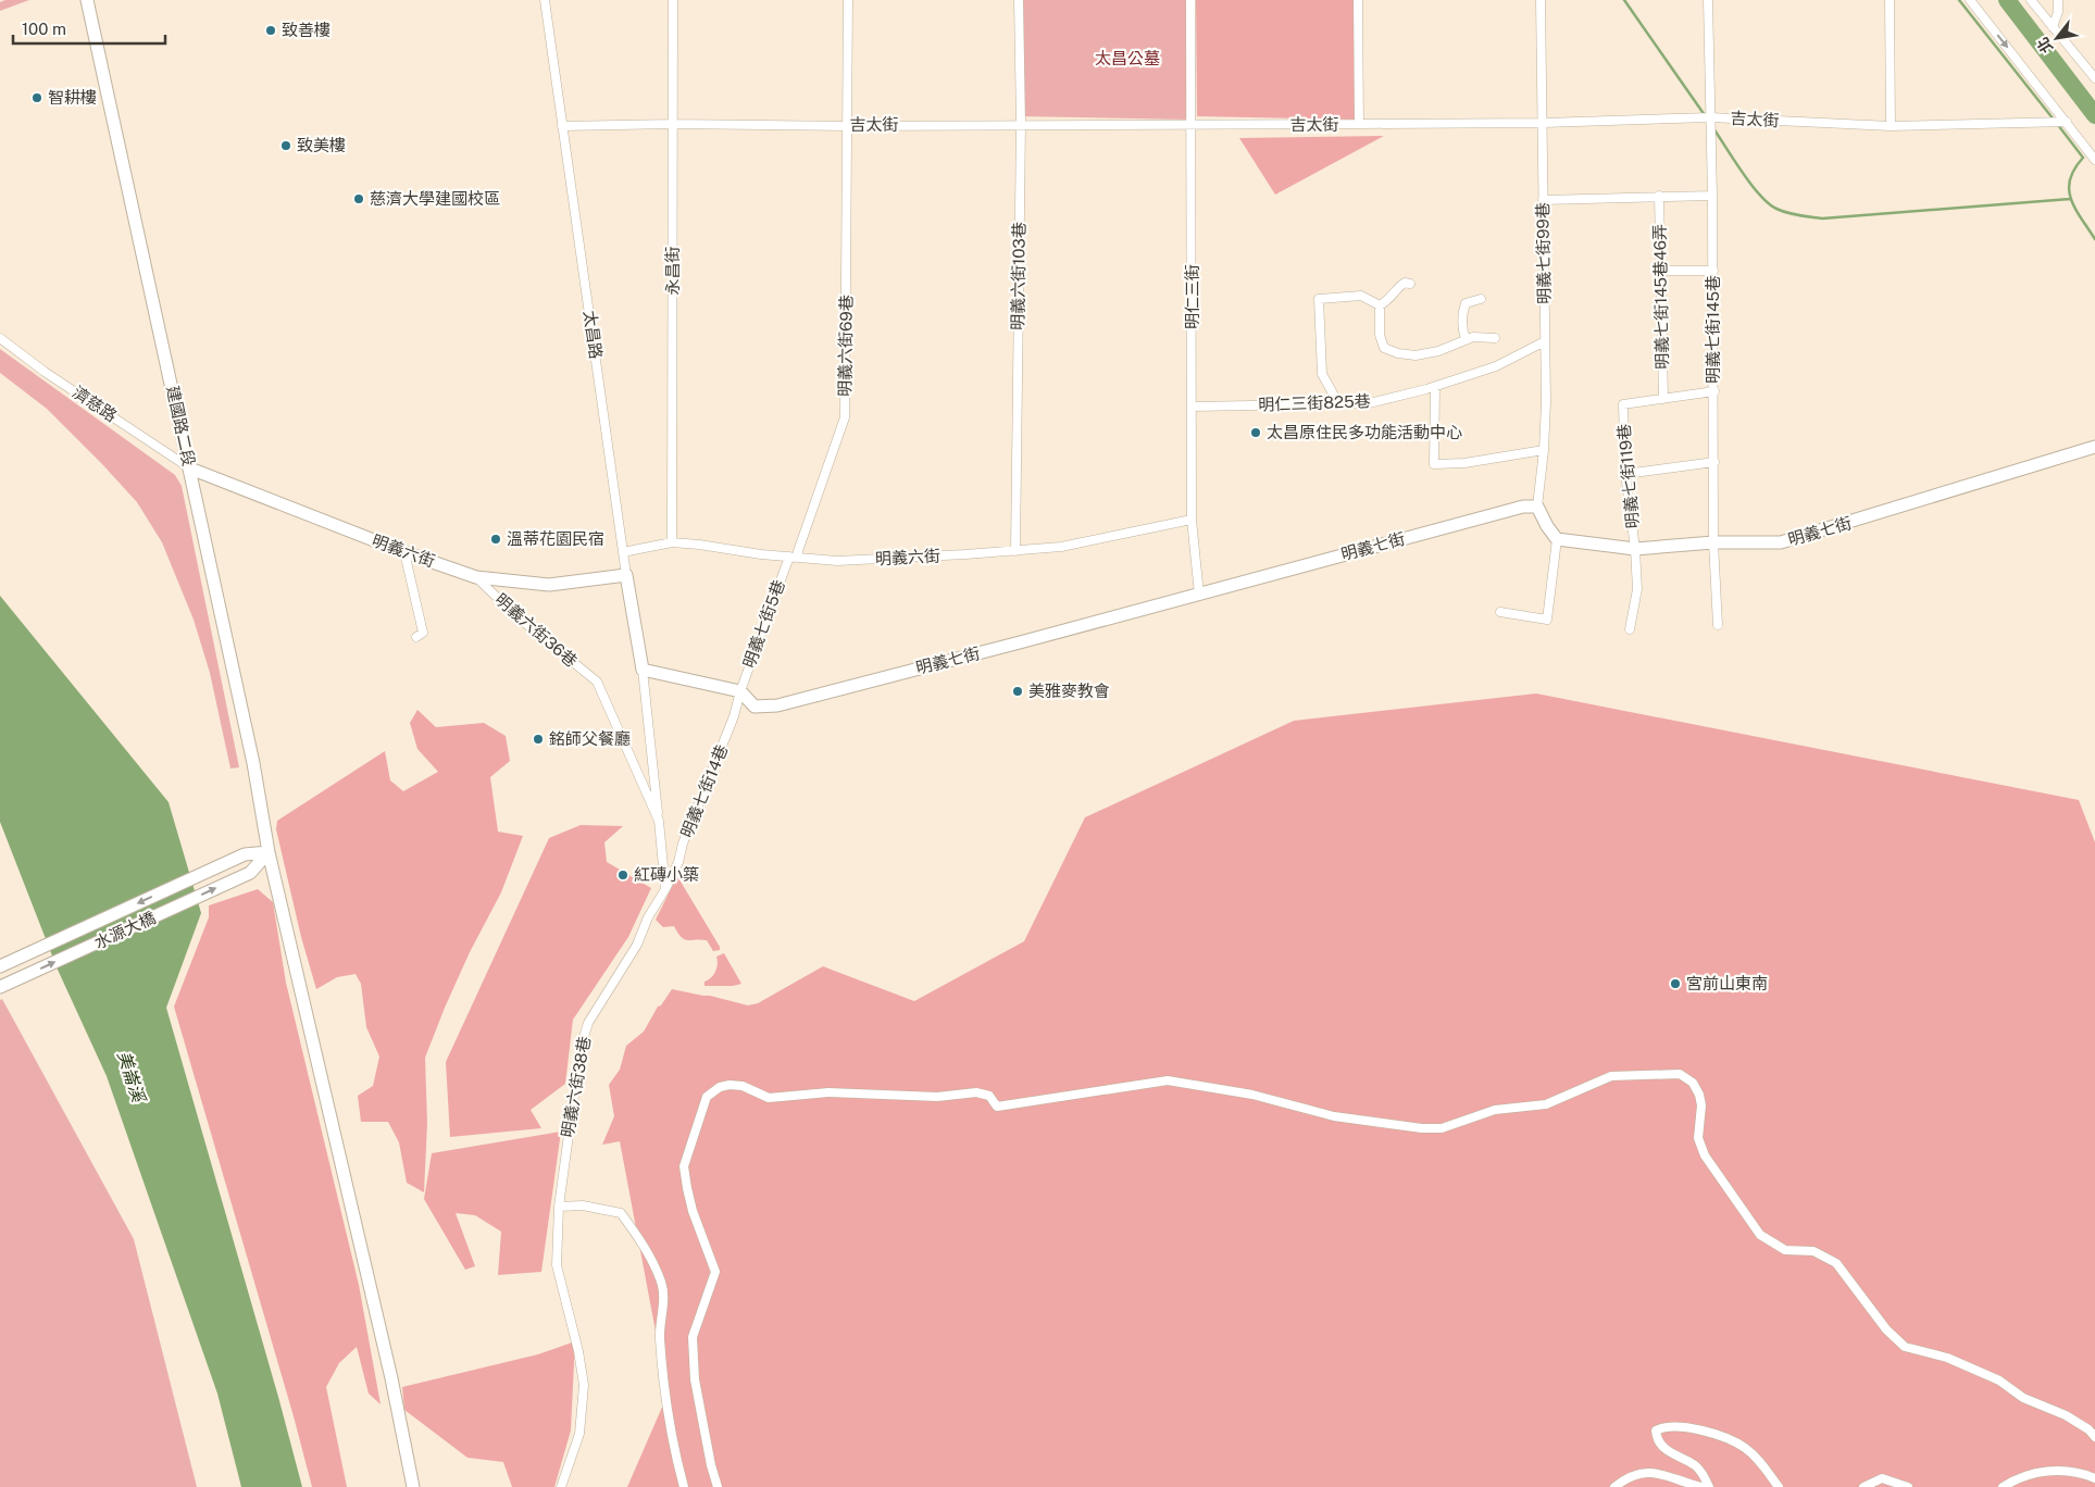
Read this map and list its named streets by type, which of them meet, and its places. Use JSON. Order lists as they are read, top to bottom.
{
  "streets": {
    "street": [
      "吉太街",
      "明義七街99巷",
      "永昌街",
      "明義六街103巷",
      "明仁三街",
      "明義七街145巷46弄",
      "明義七街145巷",
      "太昌路",
      "明義六街69巷",
      "明仁三街825巷",
      "濟慈路",
      "建國路二段",
      "明義七街119巷",
      "明義七街",
      "明義六街",
      "明義七街5巷",
      "明義六街36巷",
      "明義七街14巷",
      "水源大橋",
      "明義六街38巷"
    ]
  },
  "crossings": [
    ["吉太街", "明義七街99巷"],
    ["吉太街", "永昌街"],
    ["吉太街", "明義六街103巷"],
    ["吉太街", "明仁三街"],
    ["吉太街", "明義七街145巷"],
    ["吉太街", "太昌路"],
    ["吉太街", "明義六街69巷"],
    ["明義七街99巷", "明仁三街825巷"],
    ["明義七街99巷", "明義七街"],
    ["永昌街", "明義六街"],
    ["明義六街103巷", "明義六街"],
    ["明仁三街", "明仁三街825巷"],
    ["明仁三街", "明義七街"],
    ["明仁三街", "明義六街"],
    ["明義七街145巷46弄", "明義七街119巷"],
    ["明義七街145巷", "明義七街"],
    ["太昌路", "明義七街"],
    ["太昌路", "明義六街"],
    ["明義六街69巷", "明義六街"],
    ["明義六街69巷", "明義七街5巷"],
    ["濟慈路", "建國路二段"],
    ["濟慈路", "明義六街"],
    ["建國路二段", "明義六街"],
    ["建國路二段", "水源大橋"],
    ["明義七街119巷", "明義七街"],
    ["明義七街", "明義七街5巷"],
    ["明義七街", "明義七街14巷"],
    ["明義六街", "明義七街5巷"],
    ["明義六街", "明義六街36巷"],
    ["明義七街5巷", "明義七街14巷"],
    ["明義七街14巷", "明義六街38巷"]
  ],
  "water": ["美崙溪"],
  "parks": ["太昌公墓"],
  "places": [
    "致善樓",
    "智耕樓",
    "致美樓",
    "慈濟大學建國校區",
    "太昌原住民多功能活動中心",
    "溫蒂花園民宿",
    "美雅麥教會",
    "銘師父餐廳",
    "紅磚小築",
    "宮前山東南"
  ],
  "scale_bar": "100 m",
  "north": "bottom left"
}
